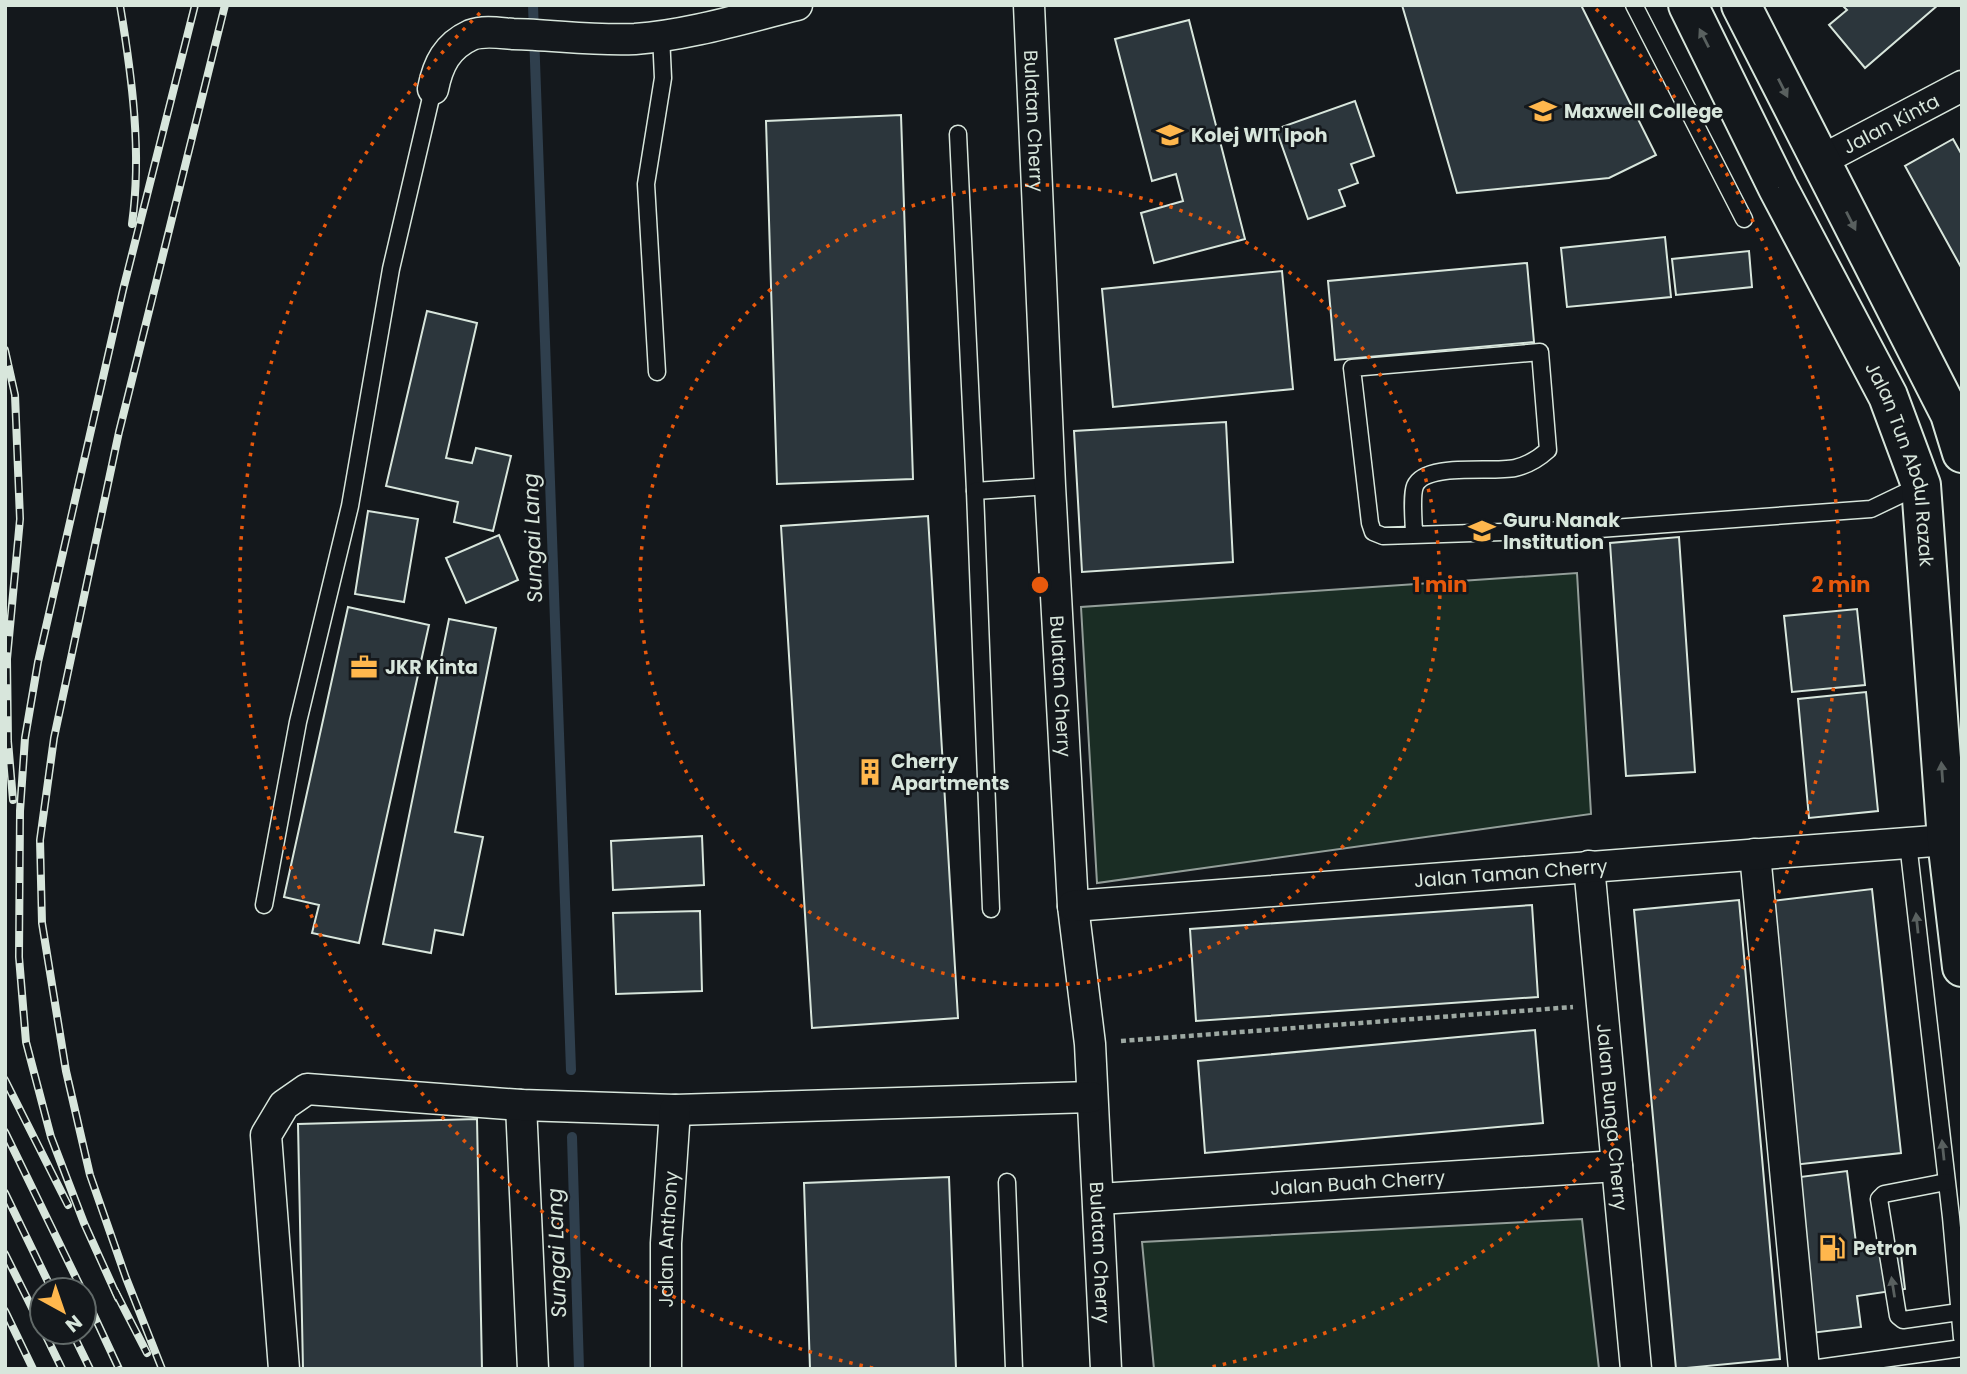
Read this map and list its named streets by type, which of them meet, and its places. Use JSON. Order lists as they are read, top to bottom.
{
  "streets": {
    "main road": ["Jalan Tun Abdul Razak"],
    "street": [
      "Bulatan Cherry",
      "Jalan Kinta",
      "Jalan Taman Cherry",
      "Jalan Bunga Cherry",
      "Jalan Buah Cherry",
      "Jalan Anthony"
    ]
  },
  "crossings": [
    ["Bulatan Cherry", "Jalan Taman Cherry"],
    ["Bulatan Cherry", "Jalan Buah Cherry"],
    ["Jalan Tun Abdul Razak", "Jalan Taman Cherry"],
    ["Jalan Taman Cherry", "Jalan Bunga Cherry"],
    ["Jalan Bunga Cherry", "Jalan Buah Cherry"]
  ],
  "one_way": ["Jalan Tun Abdul Razak"],
  "water": ["Sungai Lang"],
  "places": {
    "school or university": ["Maxwell College", "Kolej WIT Ipoh", "Guru Nanak Institution"],
    "office": ["JKR Kinta"],
    "building": ["Cherry Apartments"],
    "fuel station": ["Petron"]
  },
  "north": "bottom right",
  "rings": ["1 min", "2 min"]
}
